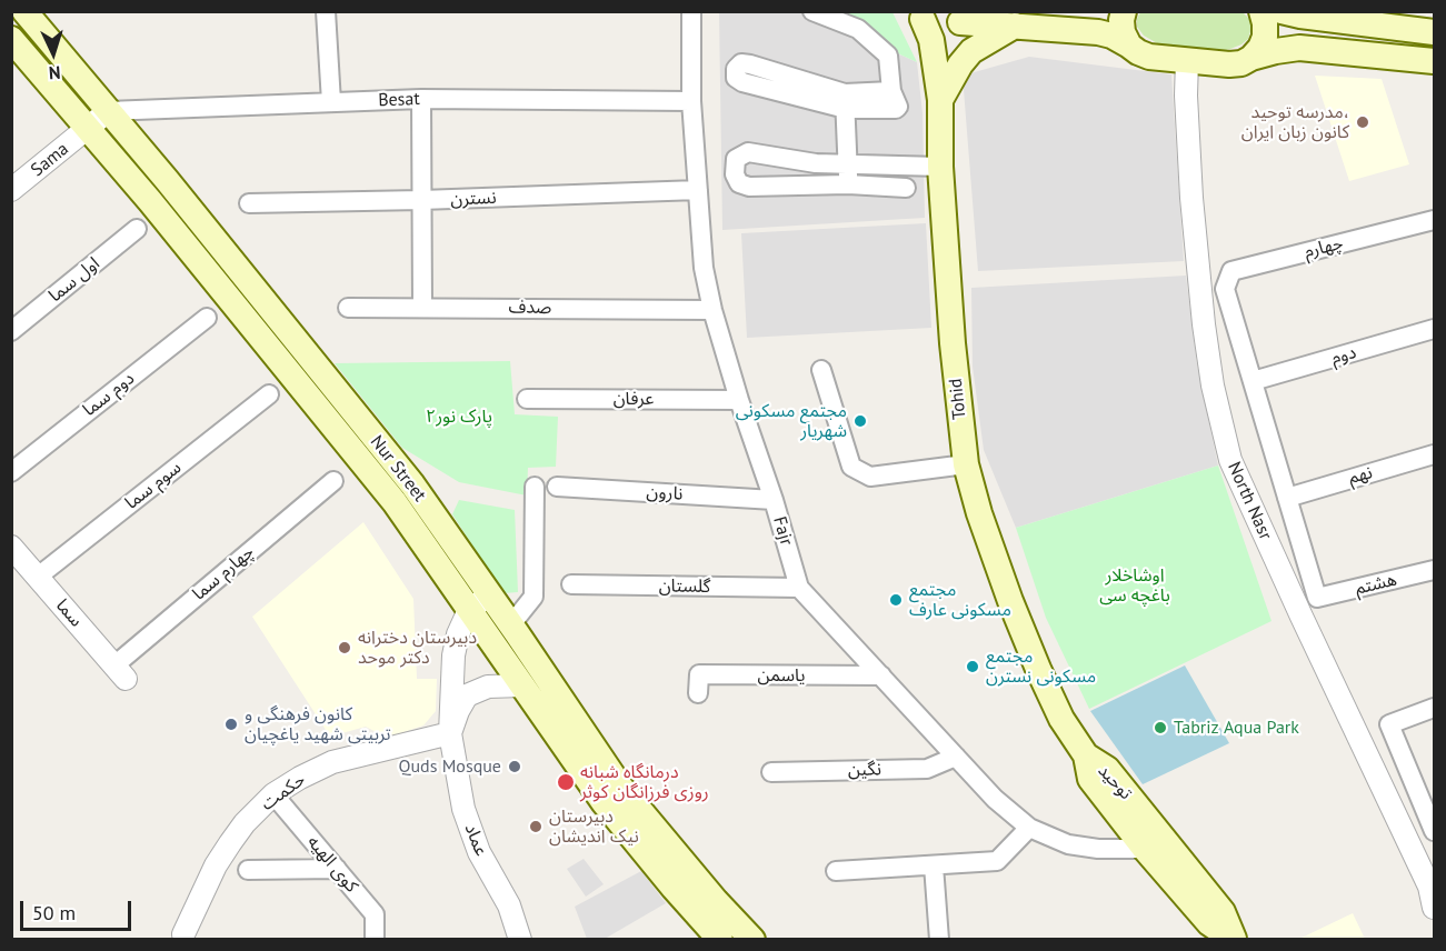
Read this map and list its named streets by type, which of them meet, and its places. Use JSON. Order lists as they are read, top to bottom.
{
  "streets": {
    "main road": ["Tohid", "Nur Street", "توحید"],
    "street": [
      "Besat",
      "Sama",
      "نسترن",
      "چهارم",
      "اول سما",
      "صدف",
      "دوم",
      "دوم سما",
      "عرفان",
      "نهم",
      "سوم سما",
      "نارون",
      "North Nasr",
      "Fajr",
      "چهارم سما",
      "هشتم",
      "گلستان",
      "سما",
      "یاسمن",
      "نگین",
      "حکمت",
      "عماد",
      "کوی الهیه"
    ]
  },
  "crossings": [
    ["Besat", "Sama"],
    ["Besat", "Nur Street"],
    ["Besat", "Fajr"],
    ["Sama", "Nur Street"],
    ["نسترن", "Fajr"],
    ["چهارم", "دوم"],
    ["صدف", "Fajr"],
    ["عرفان", "Fajr"],
    ["Tohid", "توحید"],
    ["نهم", "هشتم"],
    ["سوم سما", "سما"],
    ["نارون", "Fajr"],
    ["Fajr", "گلستان"],
    ["Fajr", "یاسمن"],
    ["Fajr", "نگین"],
    ["Fajr", "توحید"],
    ["چهارم سما", "سما"],
    ["حکمت", "عماد"],
    ["حکمت", "کوی الهیه"]
  ],
  "parks": ["پارک نور۲", "اوشاخلار باغچه سی"],
  "places": [
    "مدرسه توحید، کانون زبان ایران",
    "مجتمع مسکونی شهریار",
    "مجتمع مسکونی عارف",
    "دبیرستان دخترانه دکتر موحد",
    "مجتمع مسکونی نسترن",
    "کانون فرهنگی و تربیتی شهید یاغچیان",
    "Tabriz Aqua Park",
    "Quds Mosque",
    "درمانگاه شبانه روزی فرزانگان کوثر",
    "دبیرستان نیک اندیشان"
  ],
  "scale_bar": "50 m",
  "north": "bottom"
}
